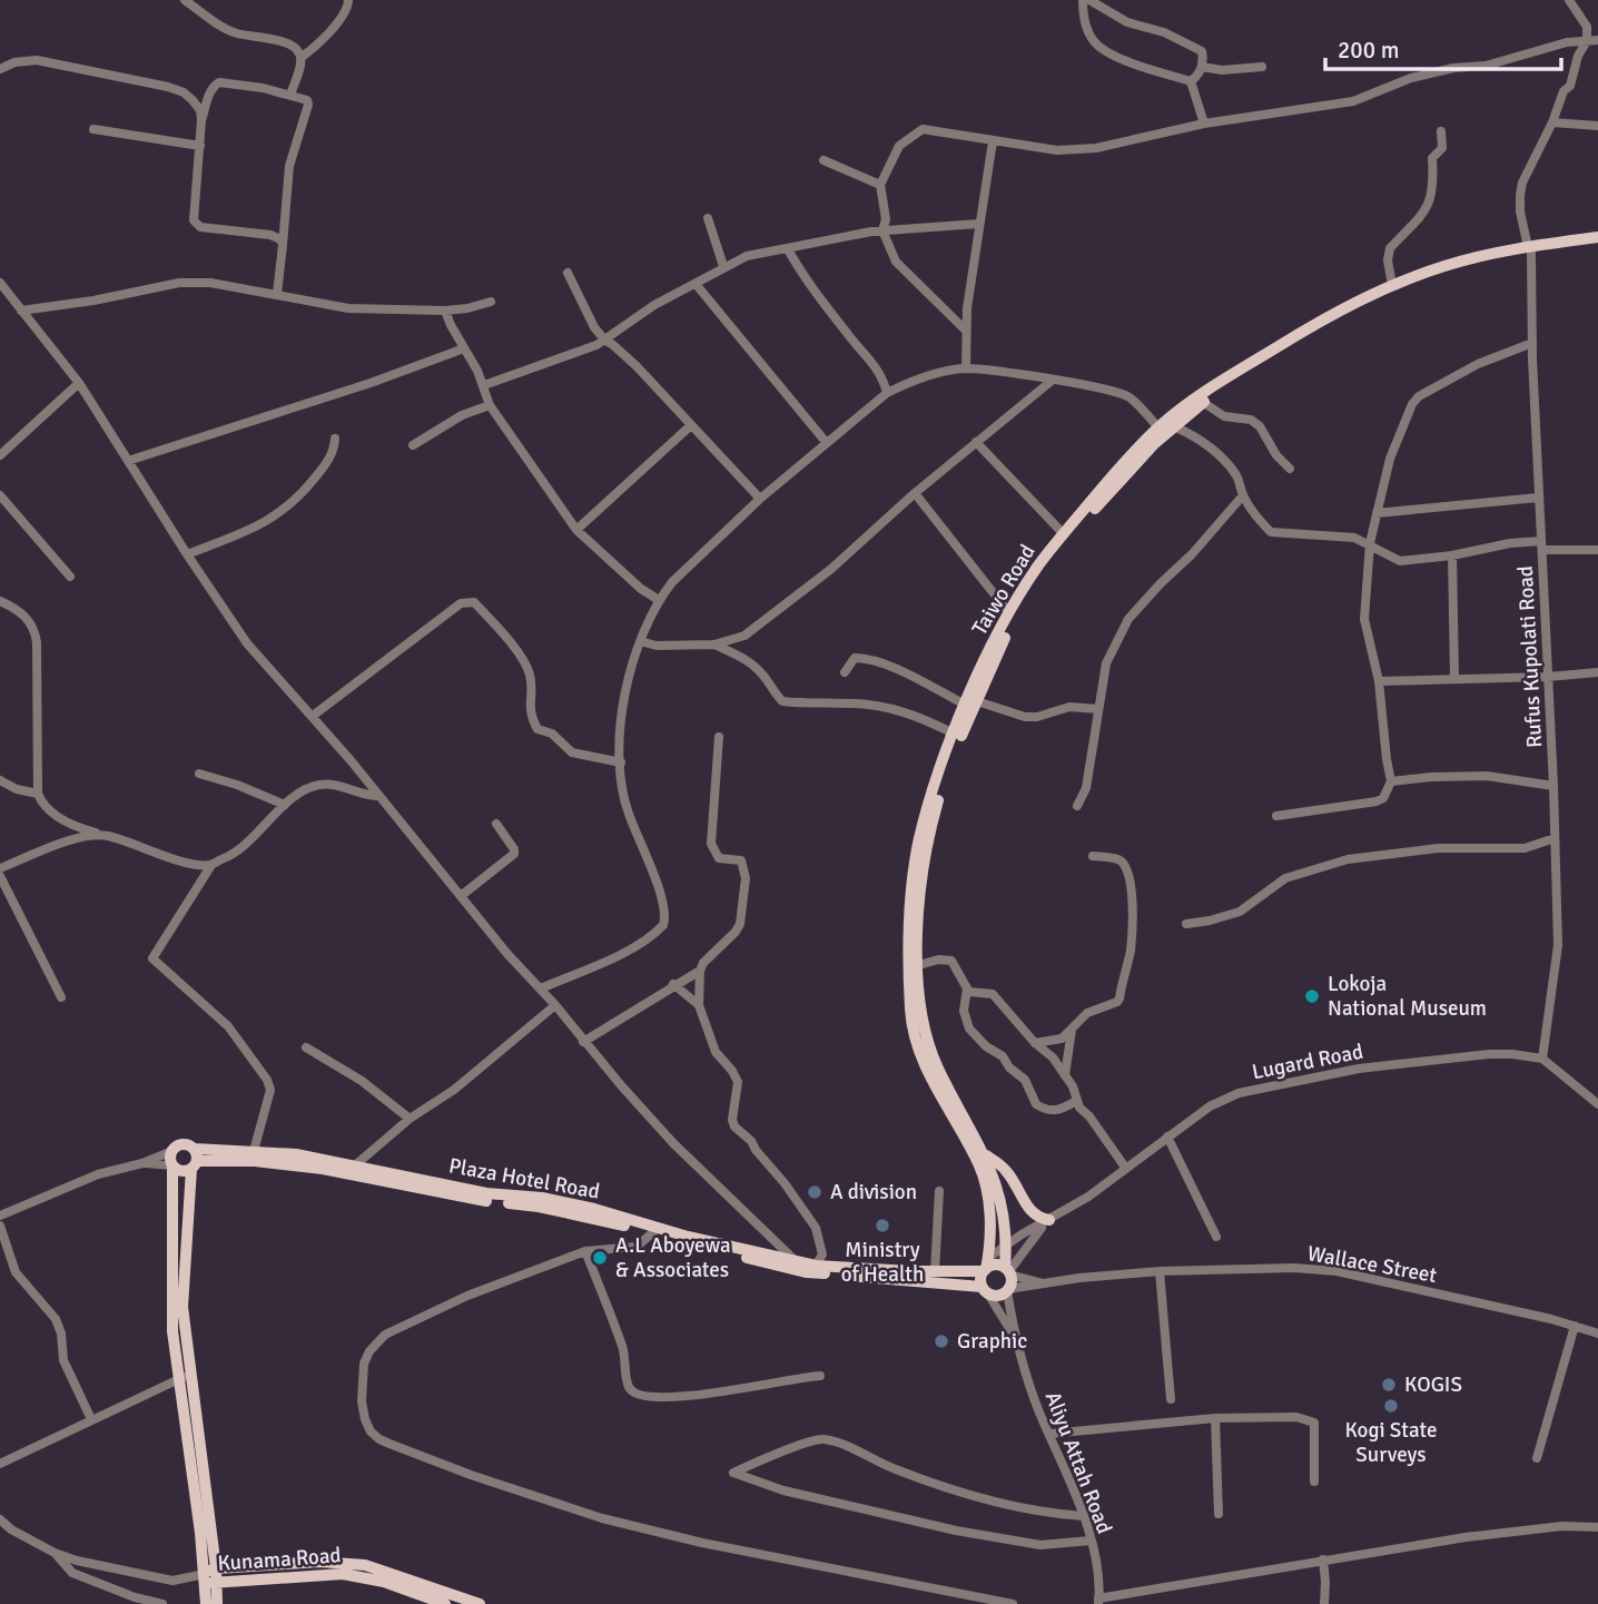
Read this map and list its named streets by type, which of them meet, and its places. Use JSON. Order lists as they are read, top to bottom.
{
  "streets": {
    "main road": ["Taiwo Road", "Plaza Hotel Road", "Kunama Road"],
    "street": [
      "Rufus Kupolati Road",
      "Lugard Road",
      "Wallace Street",
      "Aliyu Attah Road"
    ]
  },
  "crossings": [
    ["Taiwo Road", "Rufus Kupolati Road"],
    ["Taiwo Road", "Lugard Road"],
    ["Taiwo Road", "Plaza Hotel Road"],
    ["Taiwo Road", "Wallace Street"],
    ["Rufus Kupolati Road", "Lugard Road"],
    ["Lugard Road", "Plaza Hotel Road"],
    ["Lugard Road", "Wallace Street"],
    ["Plaza Hotel Road", "Wallace Street"]
  ],
  "places": [
    "Lokoja National Museum",
    "A division",
    "Ministry of Health",
    "A.L Aboyewa & Associates",
    "Graphic",
    "KOGIS",
    "Kogi State Surveys"
  ],
  "scale_bar": "200 m"
}
